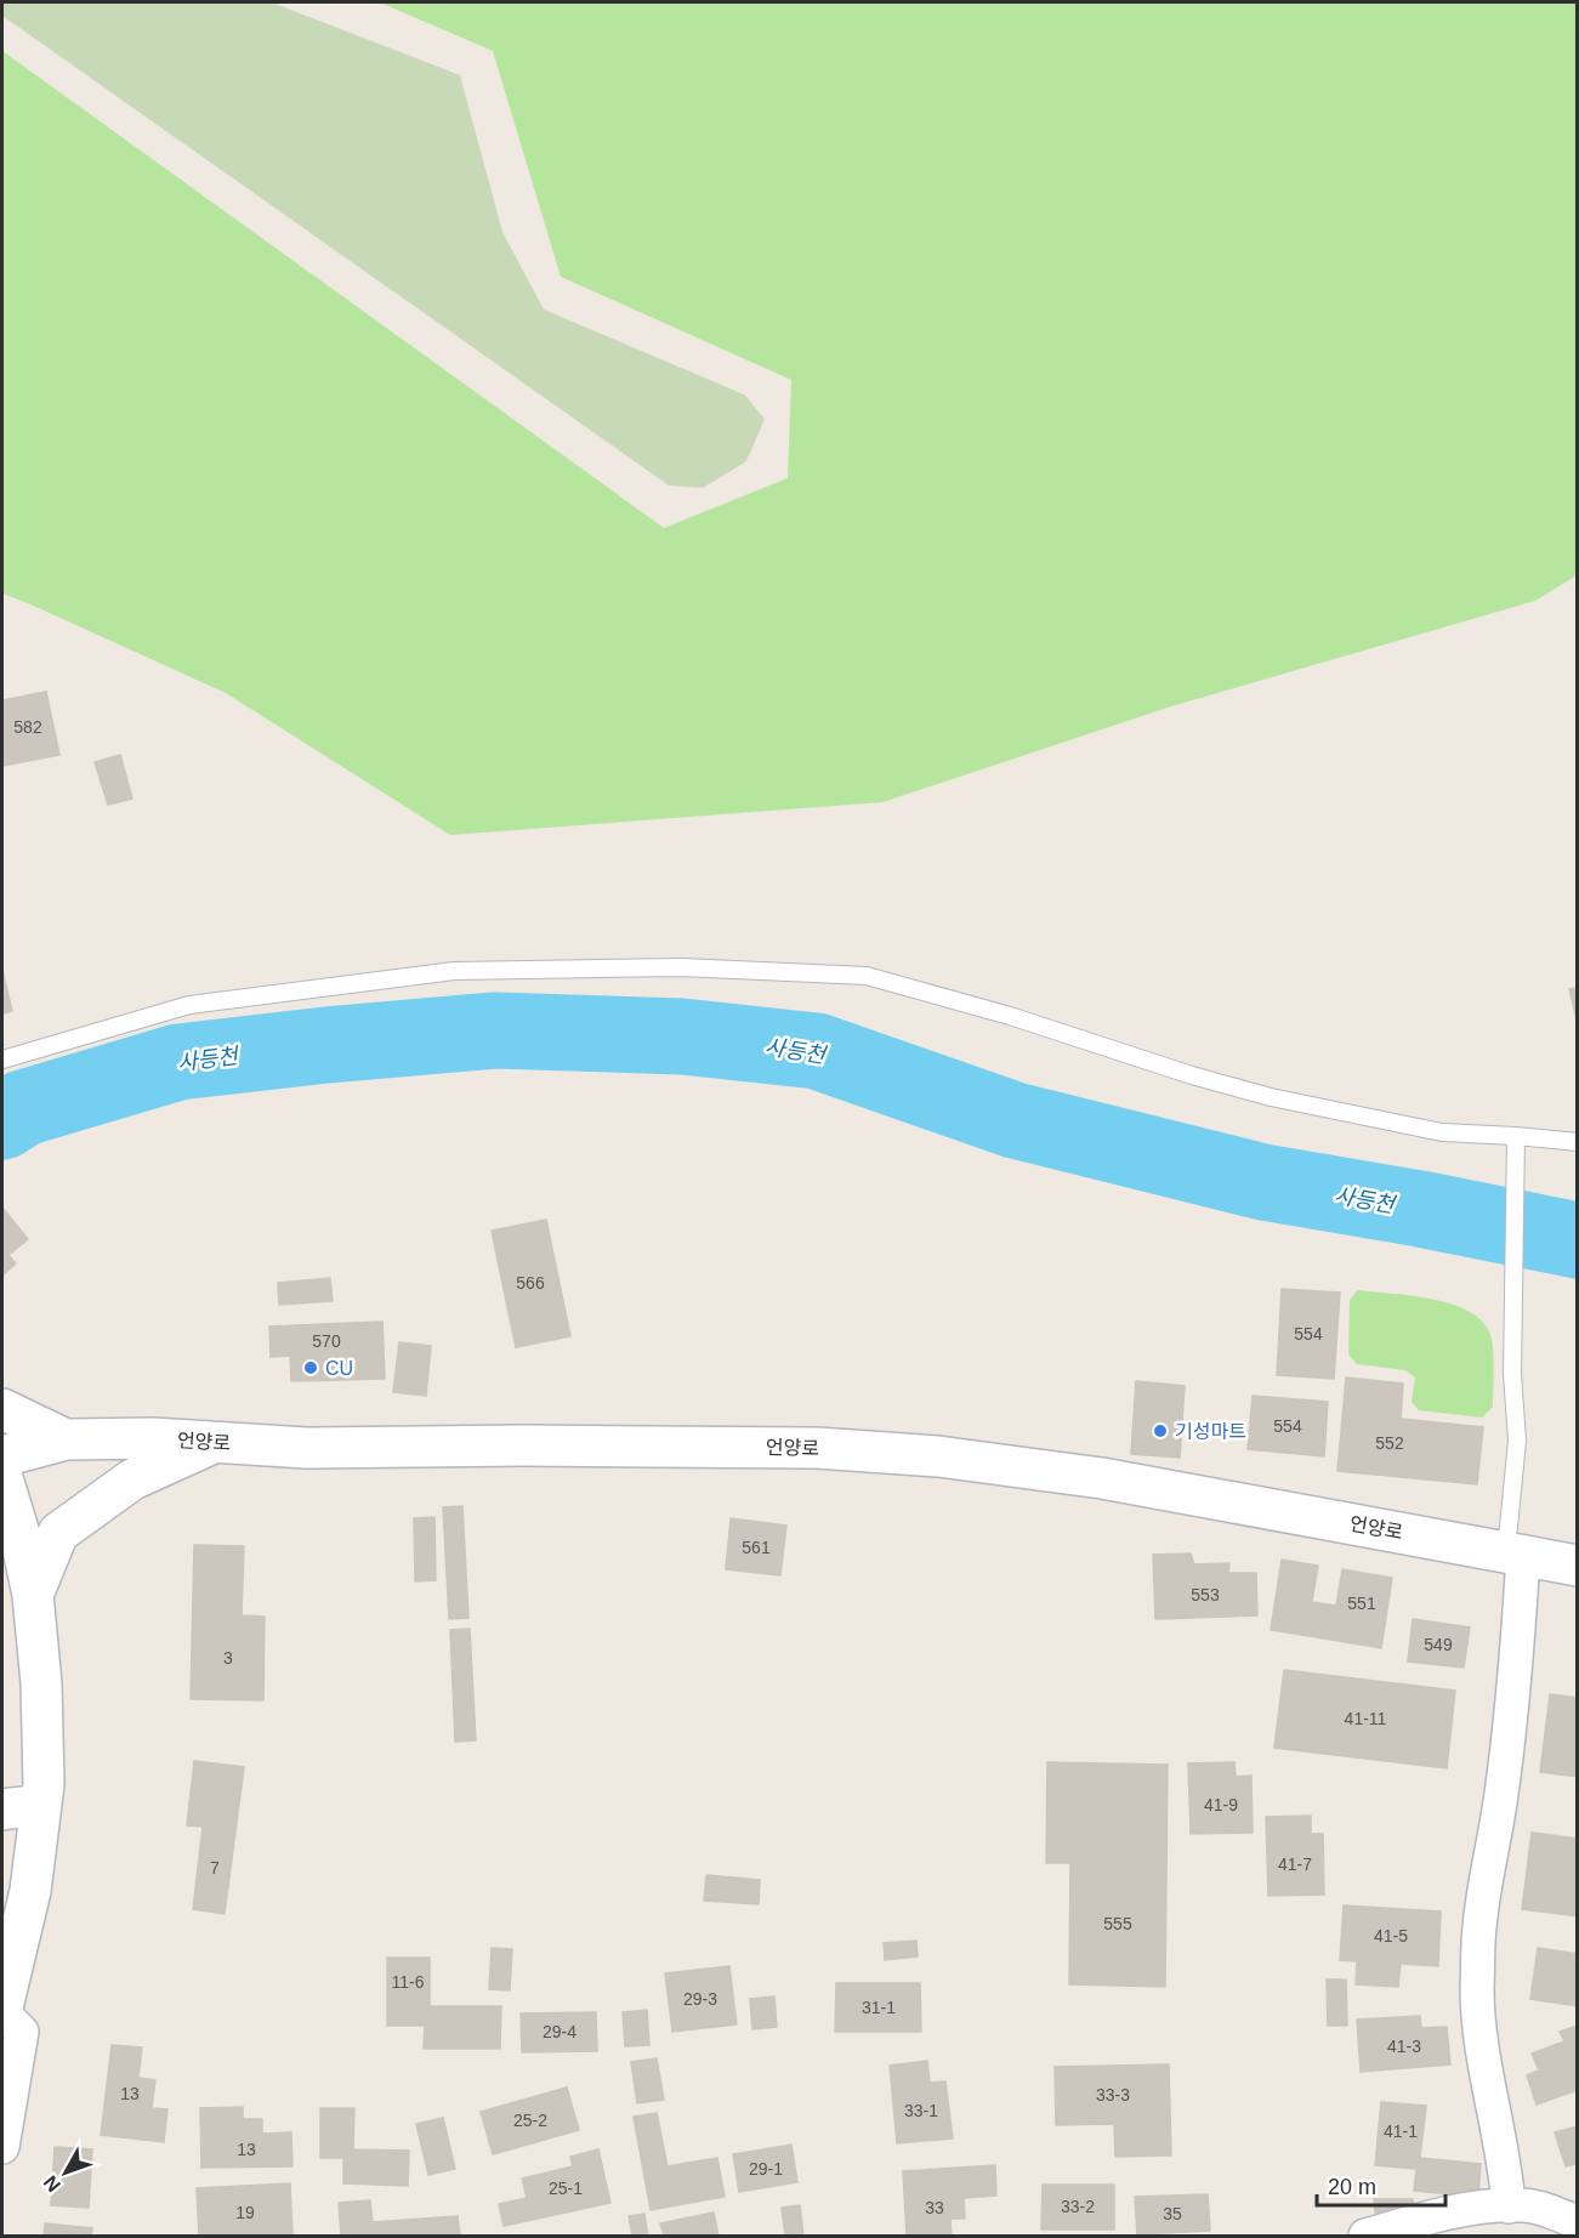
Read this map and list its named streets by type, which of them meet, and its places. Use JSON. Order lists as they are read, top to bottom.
{
  "streets": {
    "street": ["언양로"]
  },
  "water": ["사등천"],
  "places": ["CU", "기성마트"],
  "house_numbers": [
    "582",
    "566",
    "554",
    "570",
    "554",
    "552",
    "561",
    "553",
    "551",
    "549",
    "3",
    "41-11",
    "41-9",
    "41-7",
    "7",
    "555",
    "41-5",
    "11-6",
    "29-3",
    "31-1",
    "29-4",
    "41-3",
    "13",
    "33-3",
    "33-1",
    "25-2",
    "41-1",
    "13",
    "29-1",
    "25-1",
    "33-2",
    "33",
    "19",
    "35"
  ],
  "scale_bar": "20 m",
  "north": "bottom left"
}
